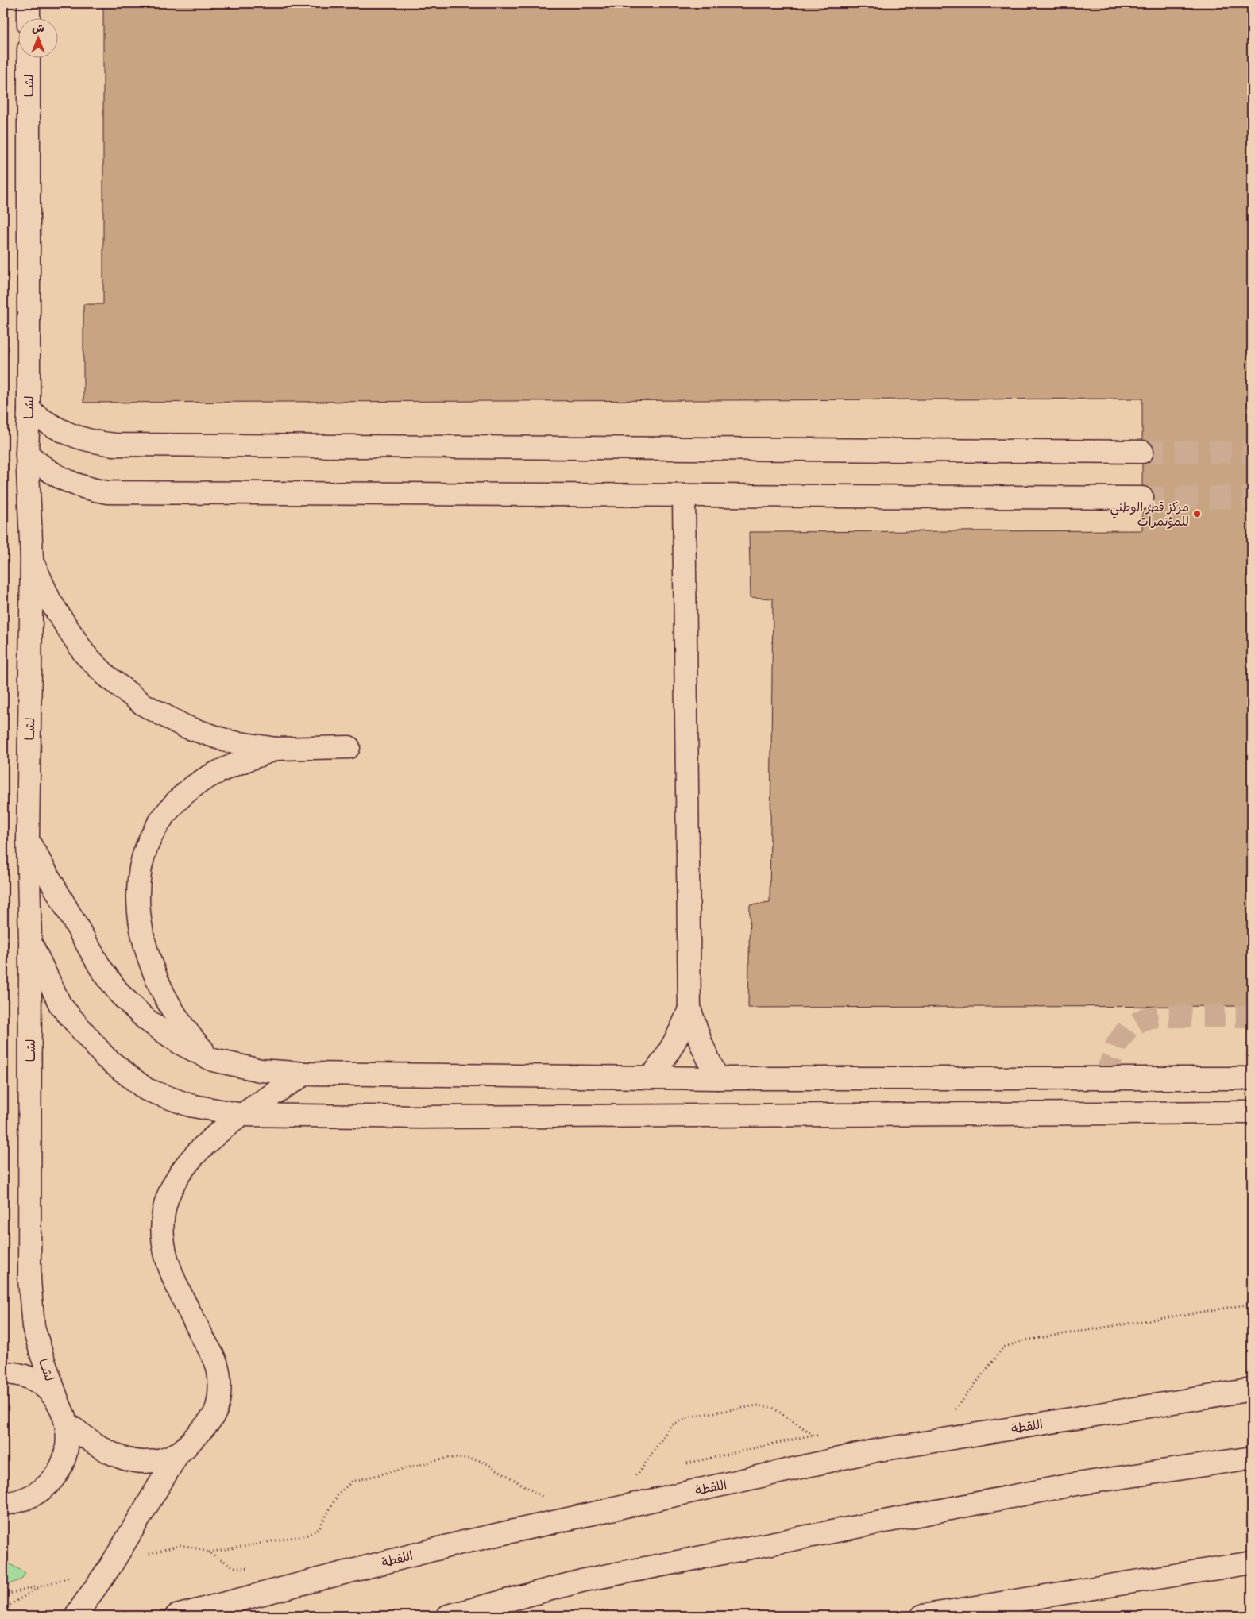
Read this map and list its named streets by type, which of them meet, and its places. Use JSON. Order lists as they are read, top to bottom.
{
  "streets": {
    "street": ["لشــا", "اللقطة"]
  },
  "places": ["مركز قطر الوطني للمؤتمرات"],
  "north": "top"
}
